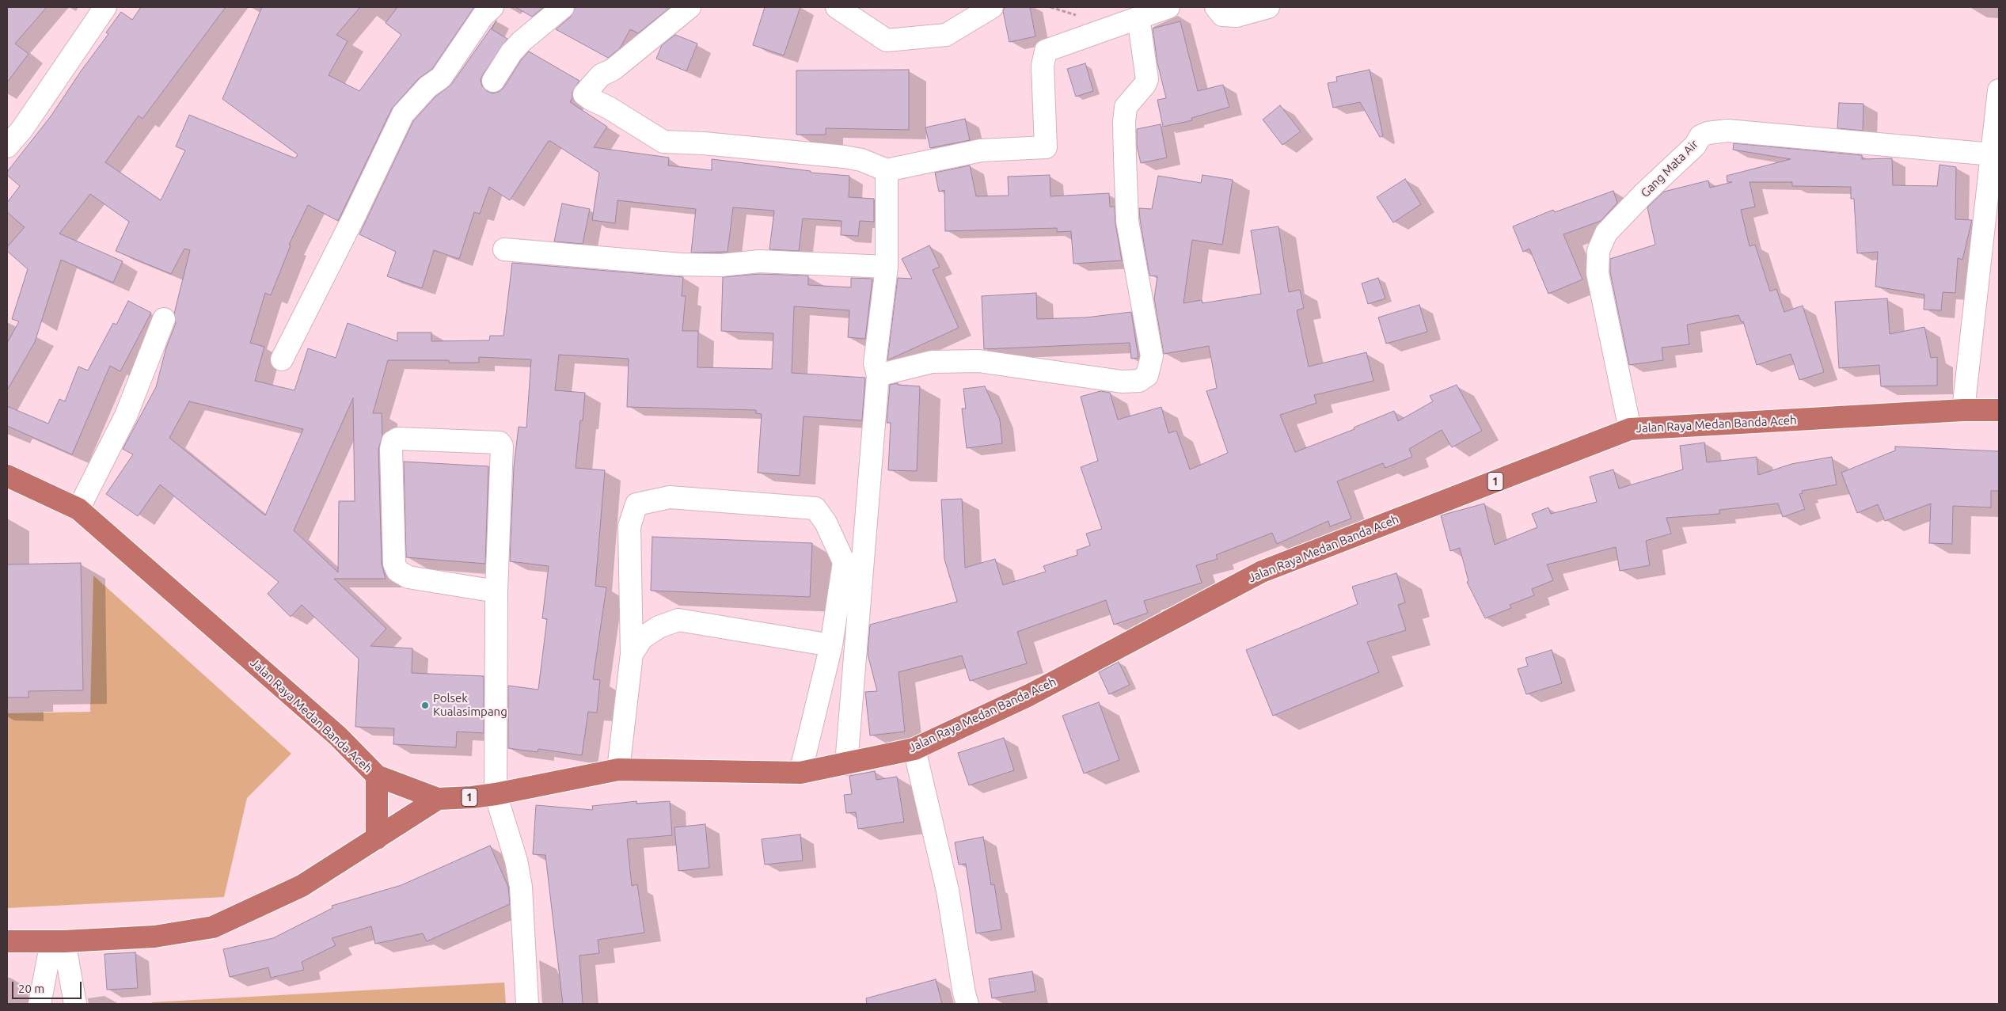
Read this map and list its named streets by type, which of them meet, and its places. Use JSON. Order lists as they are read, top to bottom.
{
  "streets": {
    "highway": ["Jalan Raya Medan Banda Aceh", "1"],
    "street": ["Gang Mata Air"]
  },
  "crossings": [
    ["Gang Mata Air", "Jalan Raya Medan Banda Aceh"]
  ],
  "places": ["Polsek Kualasimpang"],
  "scale_bar": "20 m"
}
